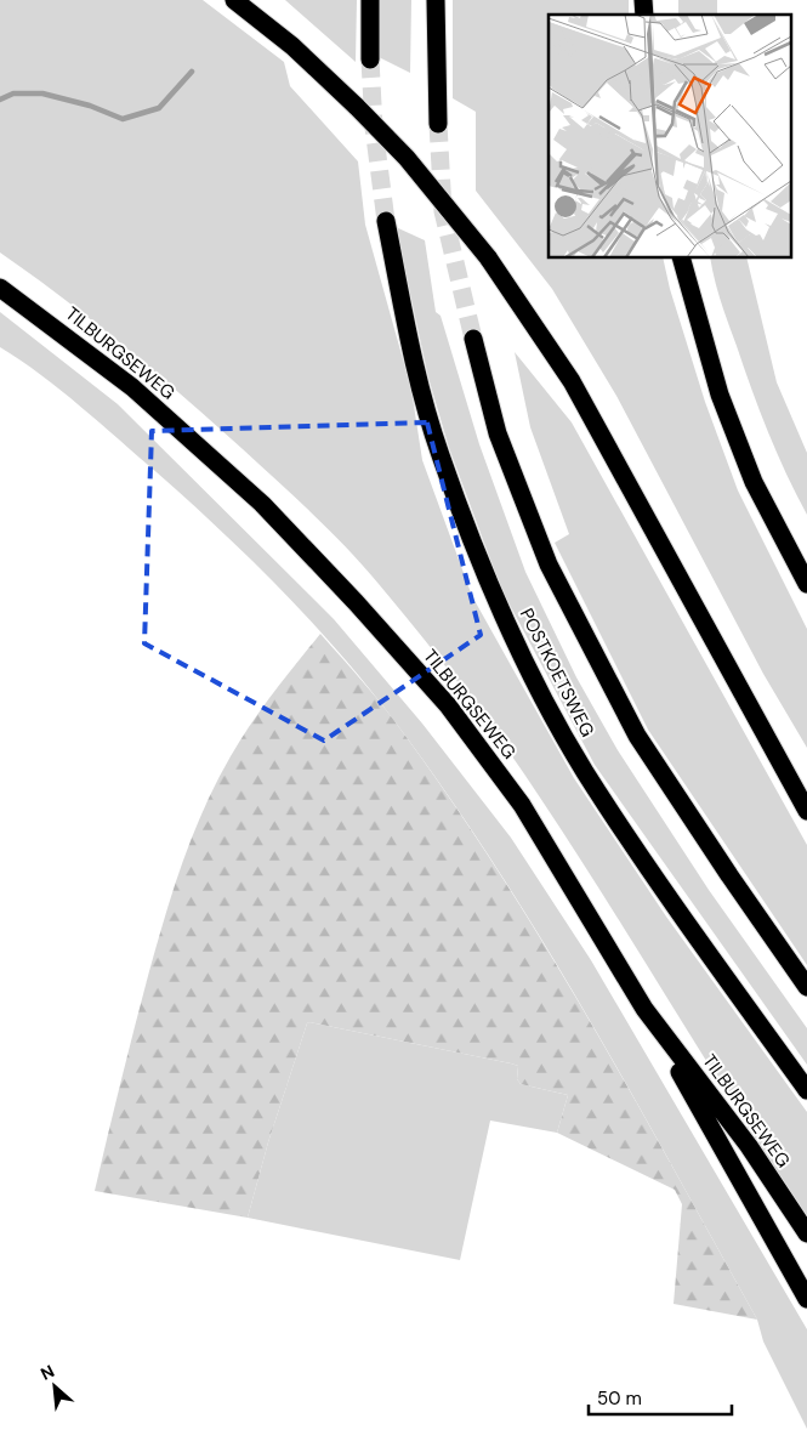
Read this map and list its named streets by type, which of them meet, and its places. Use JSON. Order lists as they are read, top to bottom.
{
  "streets": {
    "highway": ["TILBURGSEWEG", "POSTKOETSWEG"]
  },
  "scale_bar": "50 m",
  "north": "top left"
}
